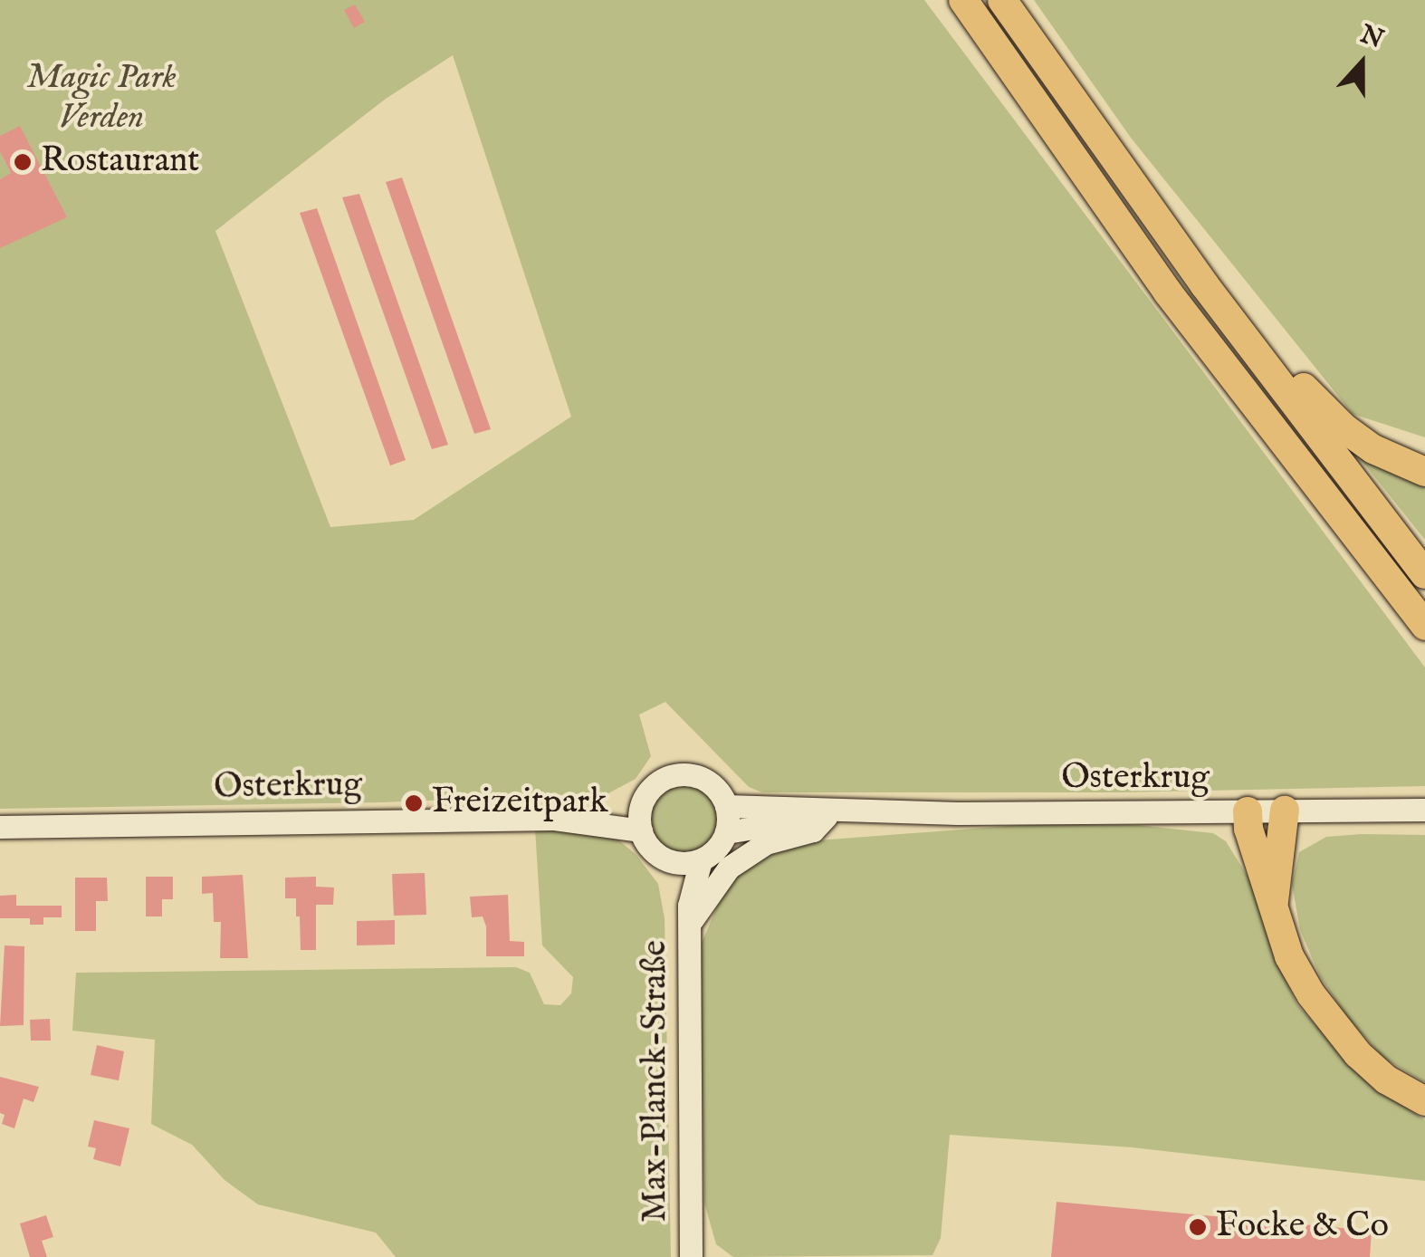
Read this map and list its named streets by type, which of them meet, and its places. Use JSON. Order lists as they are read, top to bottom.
{
  "streets": {
    "main road": ["Osterkrug", "Max-Planck-Straße"]
  },
  "crossings": [
    ["Osterkrug", "Max-Planck-Straße"]
  ],
  "parks": ["Magic Park Verden"],
  "places": ["Rostaurant", "Freizeitpark", "Focke & Co"],
  "north": "top"
}
